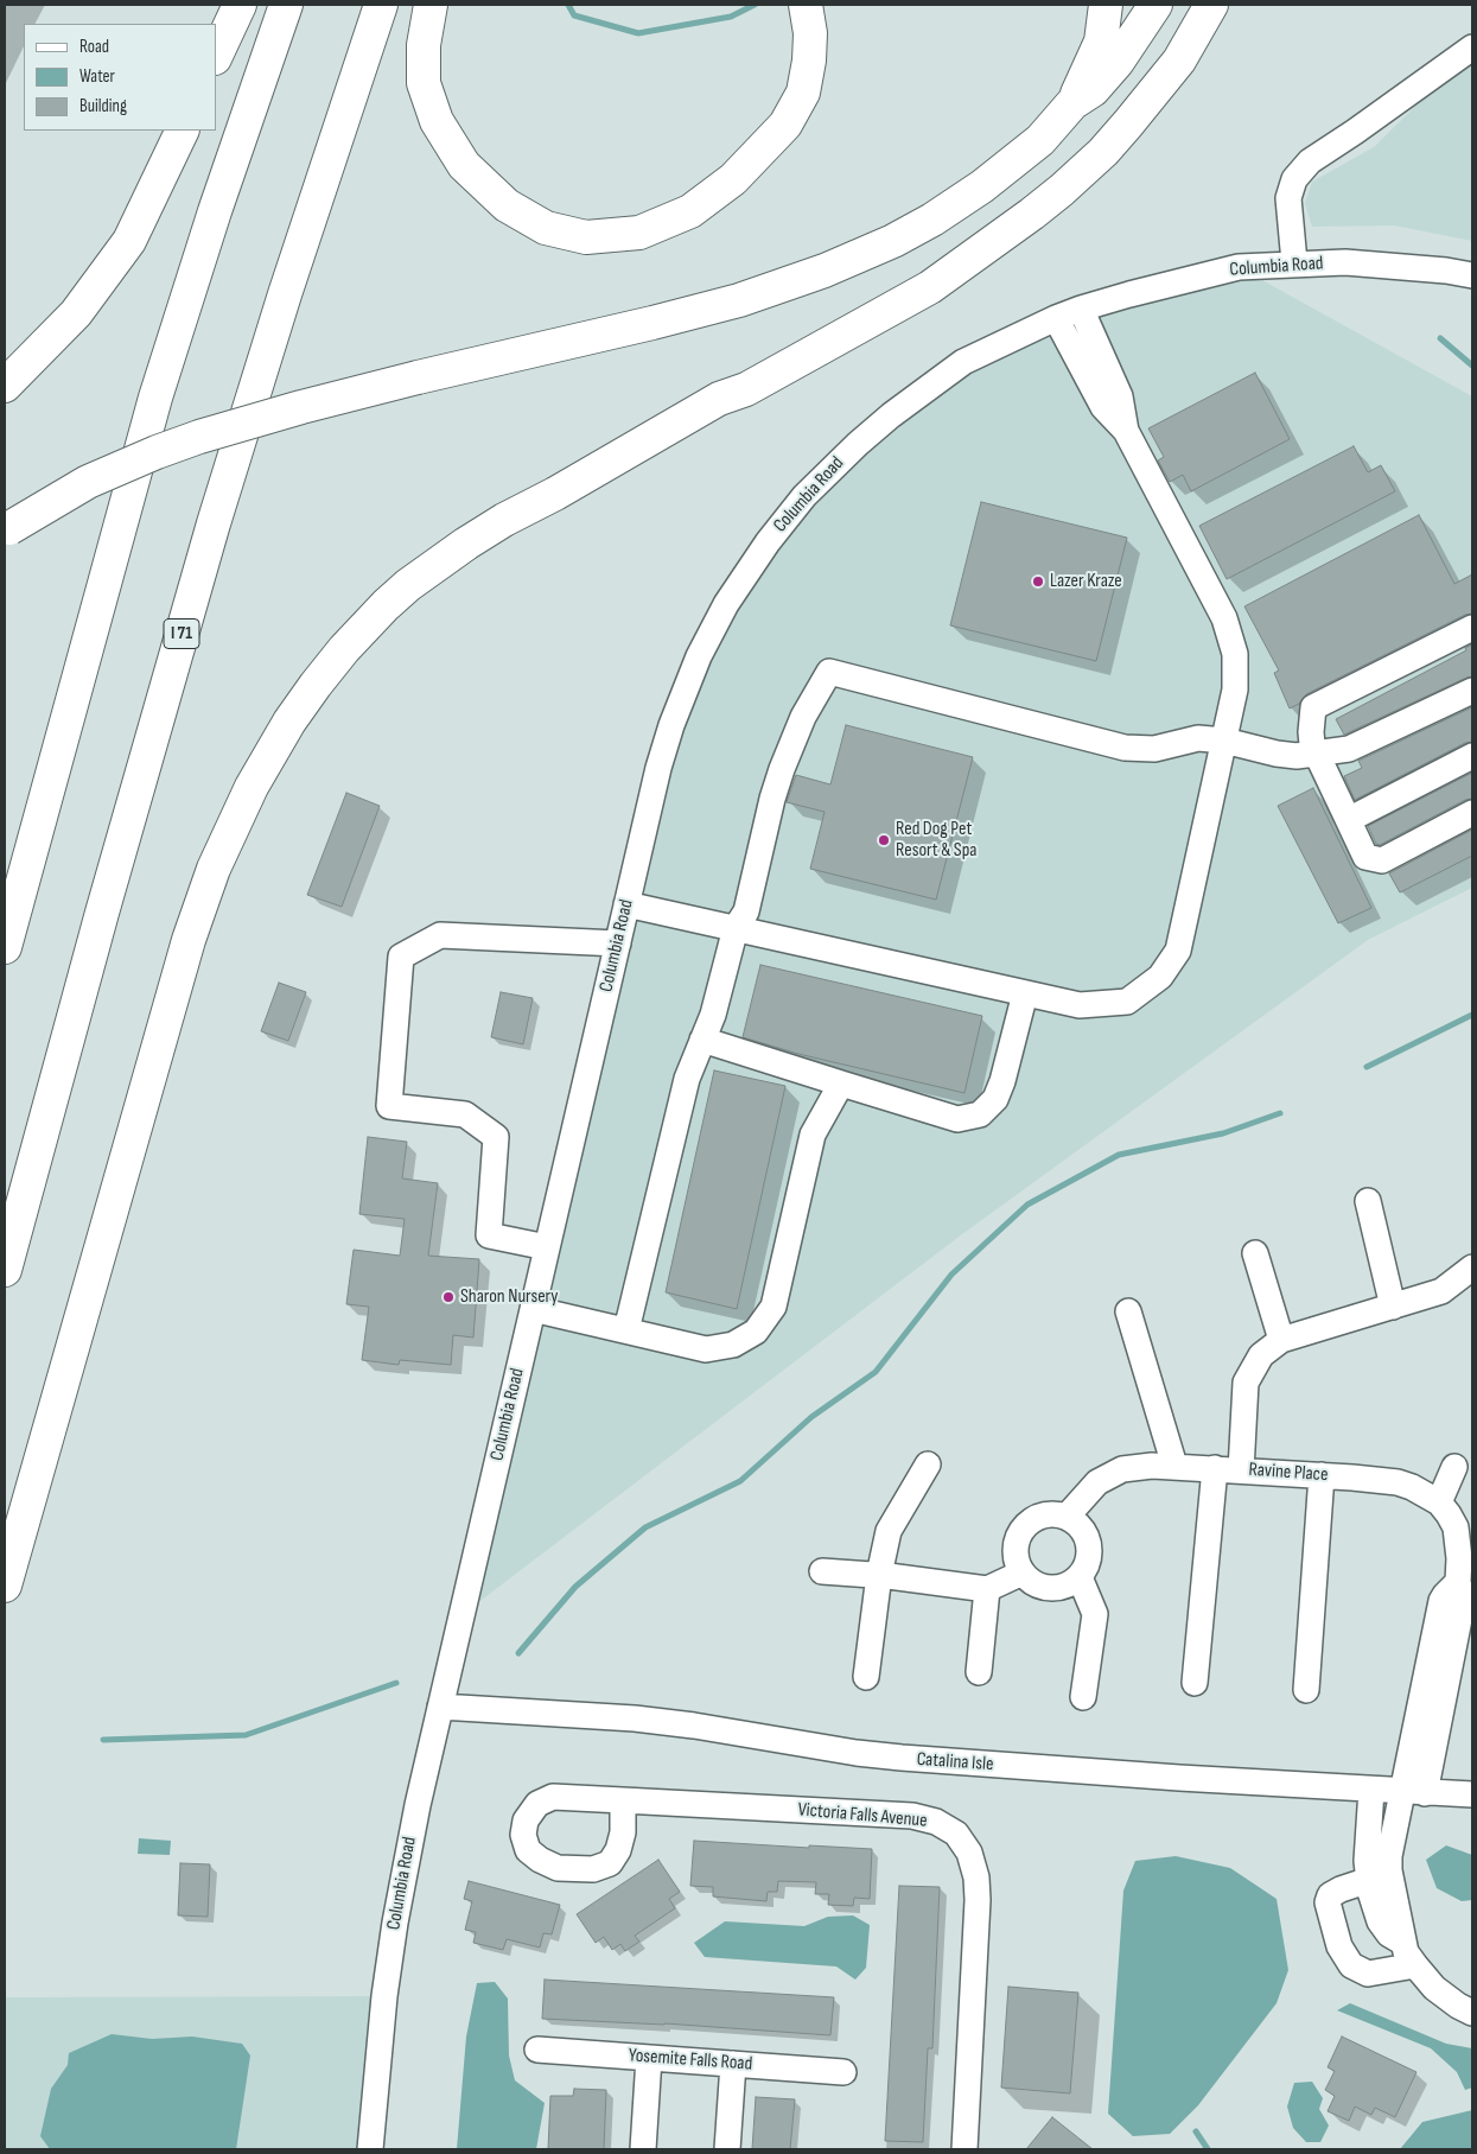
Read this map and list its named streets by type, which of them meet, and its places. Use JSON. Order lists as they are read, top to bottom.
{
  "streets": {
    "highway": ["I 71"],
    "street": [
      "Columbia Road",
      "Ravine Place",
      "Catalina Isle",
      "Victoria Falls Avenue",
      "Yosemite Falls Road"
    ]
  },
  "crossings": [
    ["Columbia Road", "Catalina Isle"],
    ["Ravine Place", "Catalina Isle"]
  ],
  "places": ["Lazer Kraze", "Red Dog Pet Resort & Spa", "Sharon Nursery"],
  "legend": ["Road", "Water", "Building"]
}
